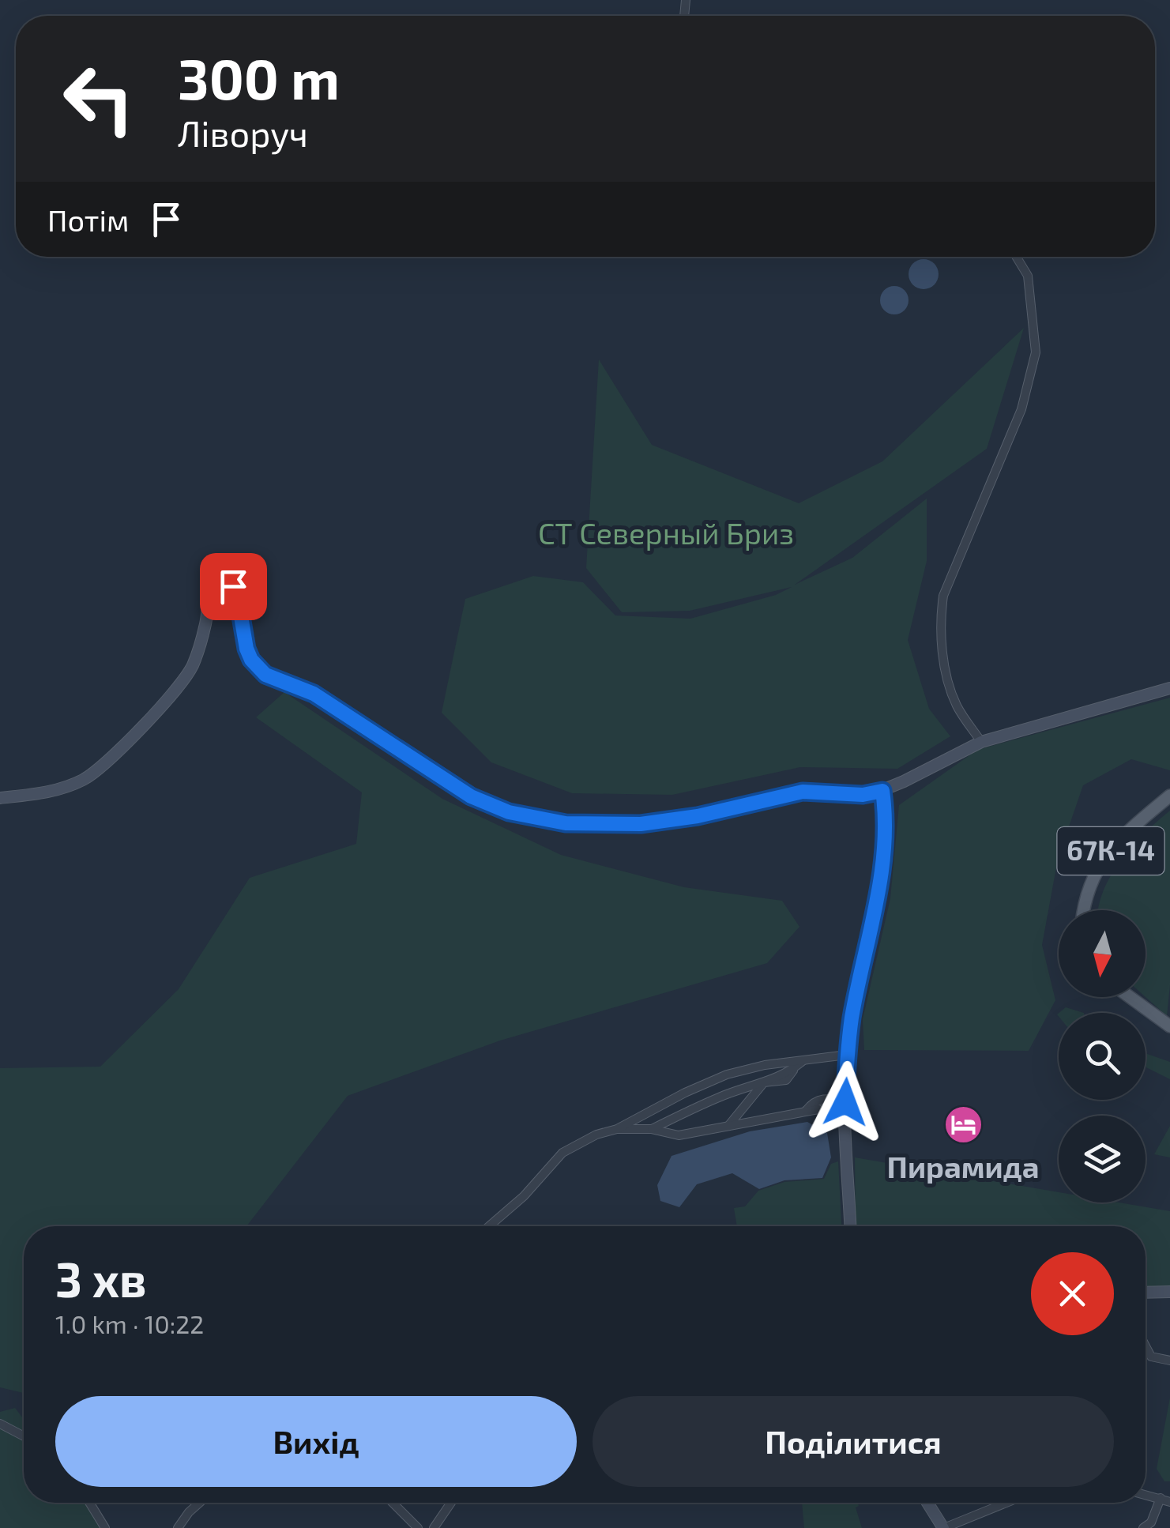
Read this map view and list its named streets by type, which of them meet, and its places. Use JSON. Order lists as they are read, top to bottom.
{
  "streets": {
    "main road": ["67К-14"]
  },
  "parks": ["СТ Северный Бриз"],
  "places": {
    "hotel": ["Пирамида"]
  },
  "north": "bottom",
  "page": {
    "turn": ["300 m", "Ліворуч"],
    "then": "Потім",
    "heading": ["3 хв", "1.0 km · 10:22"],
    "buttons": ["Вихід", "Поділитися"]
  }
}
